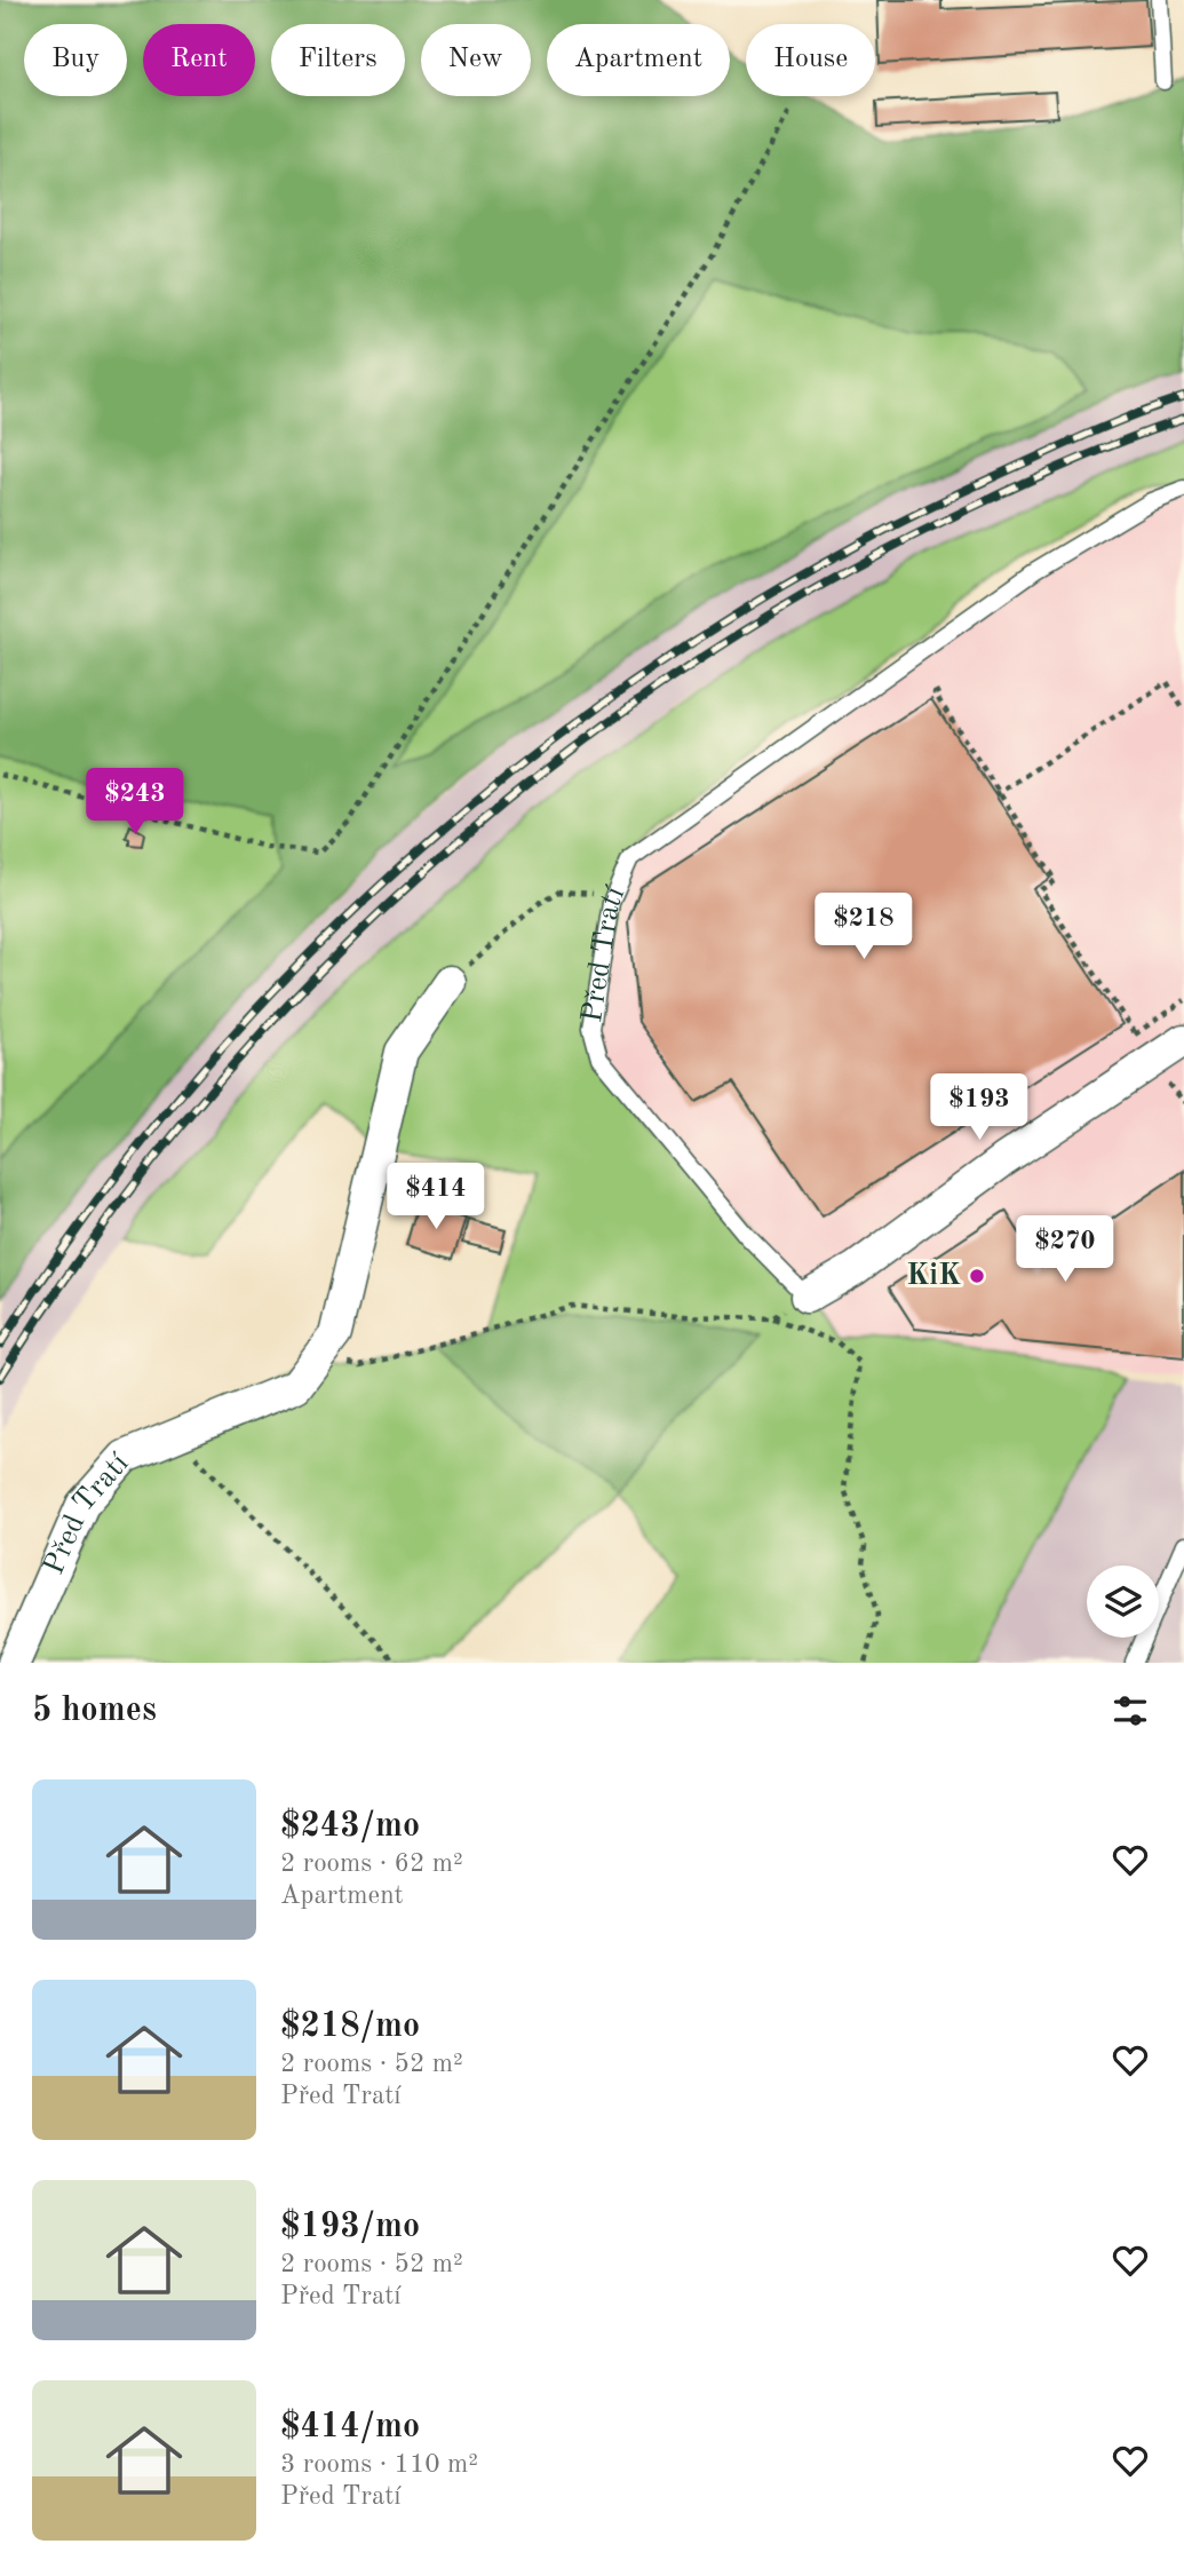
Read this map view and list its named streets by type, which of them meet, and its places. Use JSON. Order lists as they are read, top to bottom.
{
  "streets": {
    "street": ["Před Tratí"]
  },
  "places": ["KiK"],
  "page": {
    "chip": [
      "Buy",
      "Rent",
      "Filters",
      "New",
      "Apartment",
      "House"
    ],
    "price": [
      "$243",
      "$218",
      "$193",
      "$414",
      "$270"
    ],
    "heading": "5 homes",
    "list": [
      {
        "name": "$243/mo",
        "note": "2 rooms · 62 m² · Apartment"
      },
      {
        "name": "$218/mo",
        "note": "2 rooms · 52 m² · Před Tratí"
      },
      {
        "name": "$193/mo",
        "note": "2 rooms · 52 m² · Před Tratí"
      },
      {
        "name": "$414/mo",
        "note": "3 rooms · 110 m² · Před Tratí"
      }
    ]
  }
}
